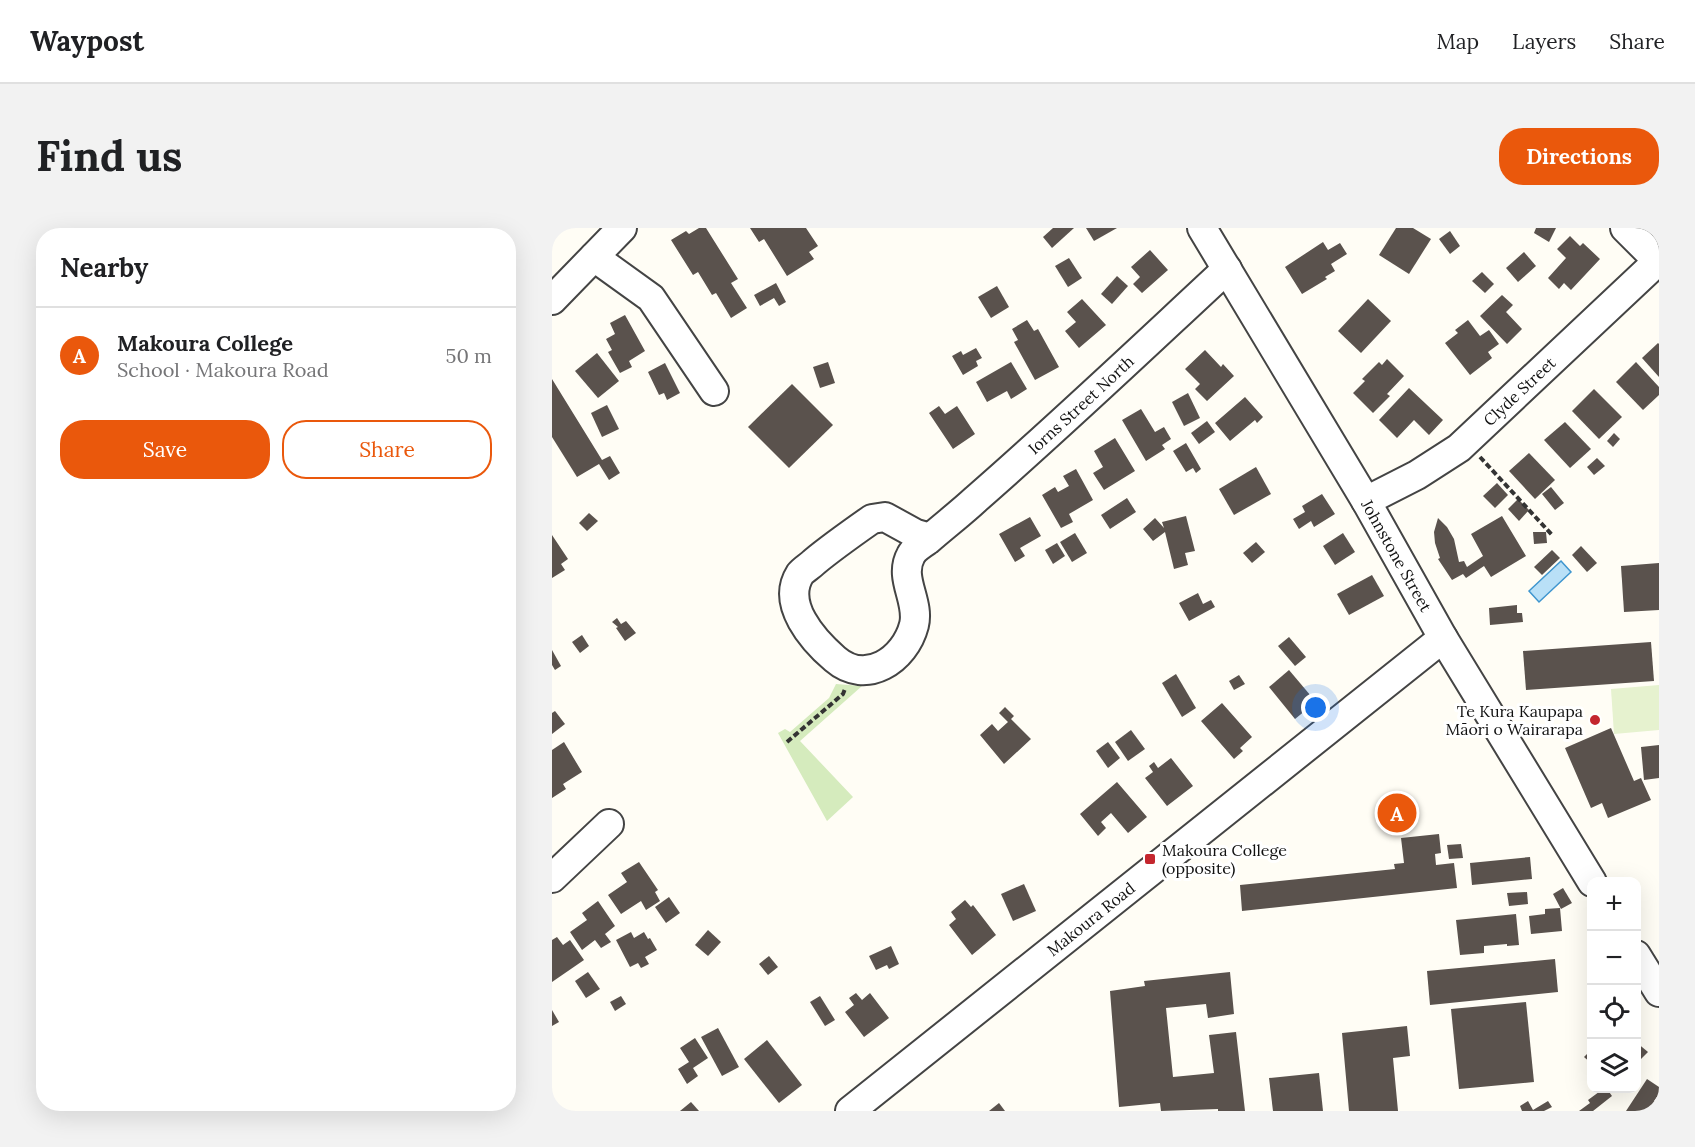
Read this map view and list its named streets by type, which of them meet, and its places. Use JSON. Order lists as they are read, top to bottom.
{
  "streets": {
    "street": [
      "Clyde Street",
      "Iorns Street North",
      "Johnstone Street",
      "Makoura Road"
    ]
  },
  "crossings": [
    ["Clyde Street", "Johnstone Street"],
    ["Iorns Street North", "Johnstone Street"],
    ["Johnstone Street", "Makoura Road"]
  ],
  "places": {
    "other": ["Te Kura Kaupapa Māori o Wairarapa"],
    "transit": ["Makoura College (opposite)"]
  },
  "page": {
    "header": "Waypost",
    "nav": ["Map", "Layers", "Share"],
    "buttons": [
      "Directions",
      ["Save", "Share"]
    ],
    "title": "Find us",
    "heading": "Nearby",
    "list": [
      {
        "mark": "A",
        "name": "Makoura College",
        "note": "School · Makoura Road",
        "value": "50 m"
      }
    ],
    "pins": "A",
    "map_buttons": ["+", "−"]
  }
}
